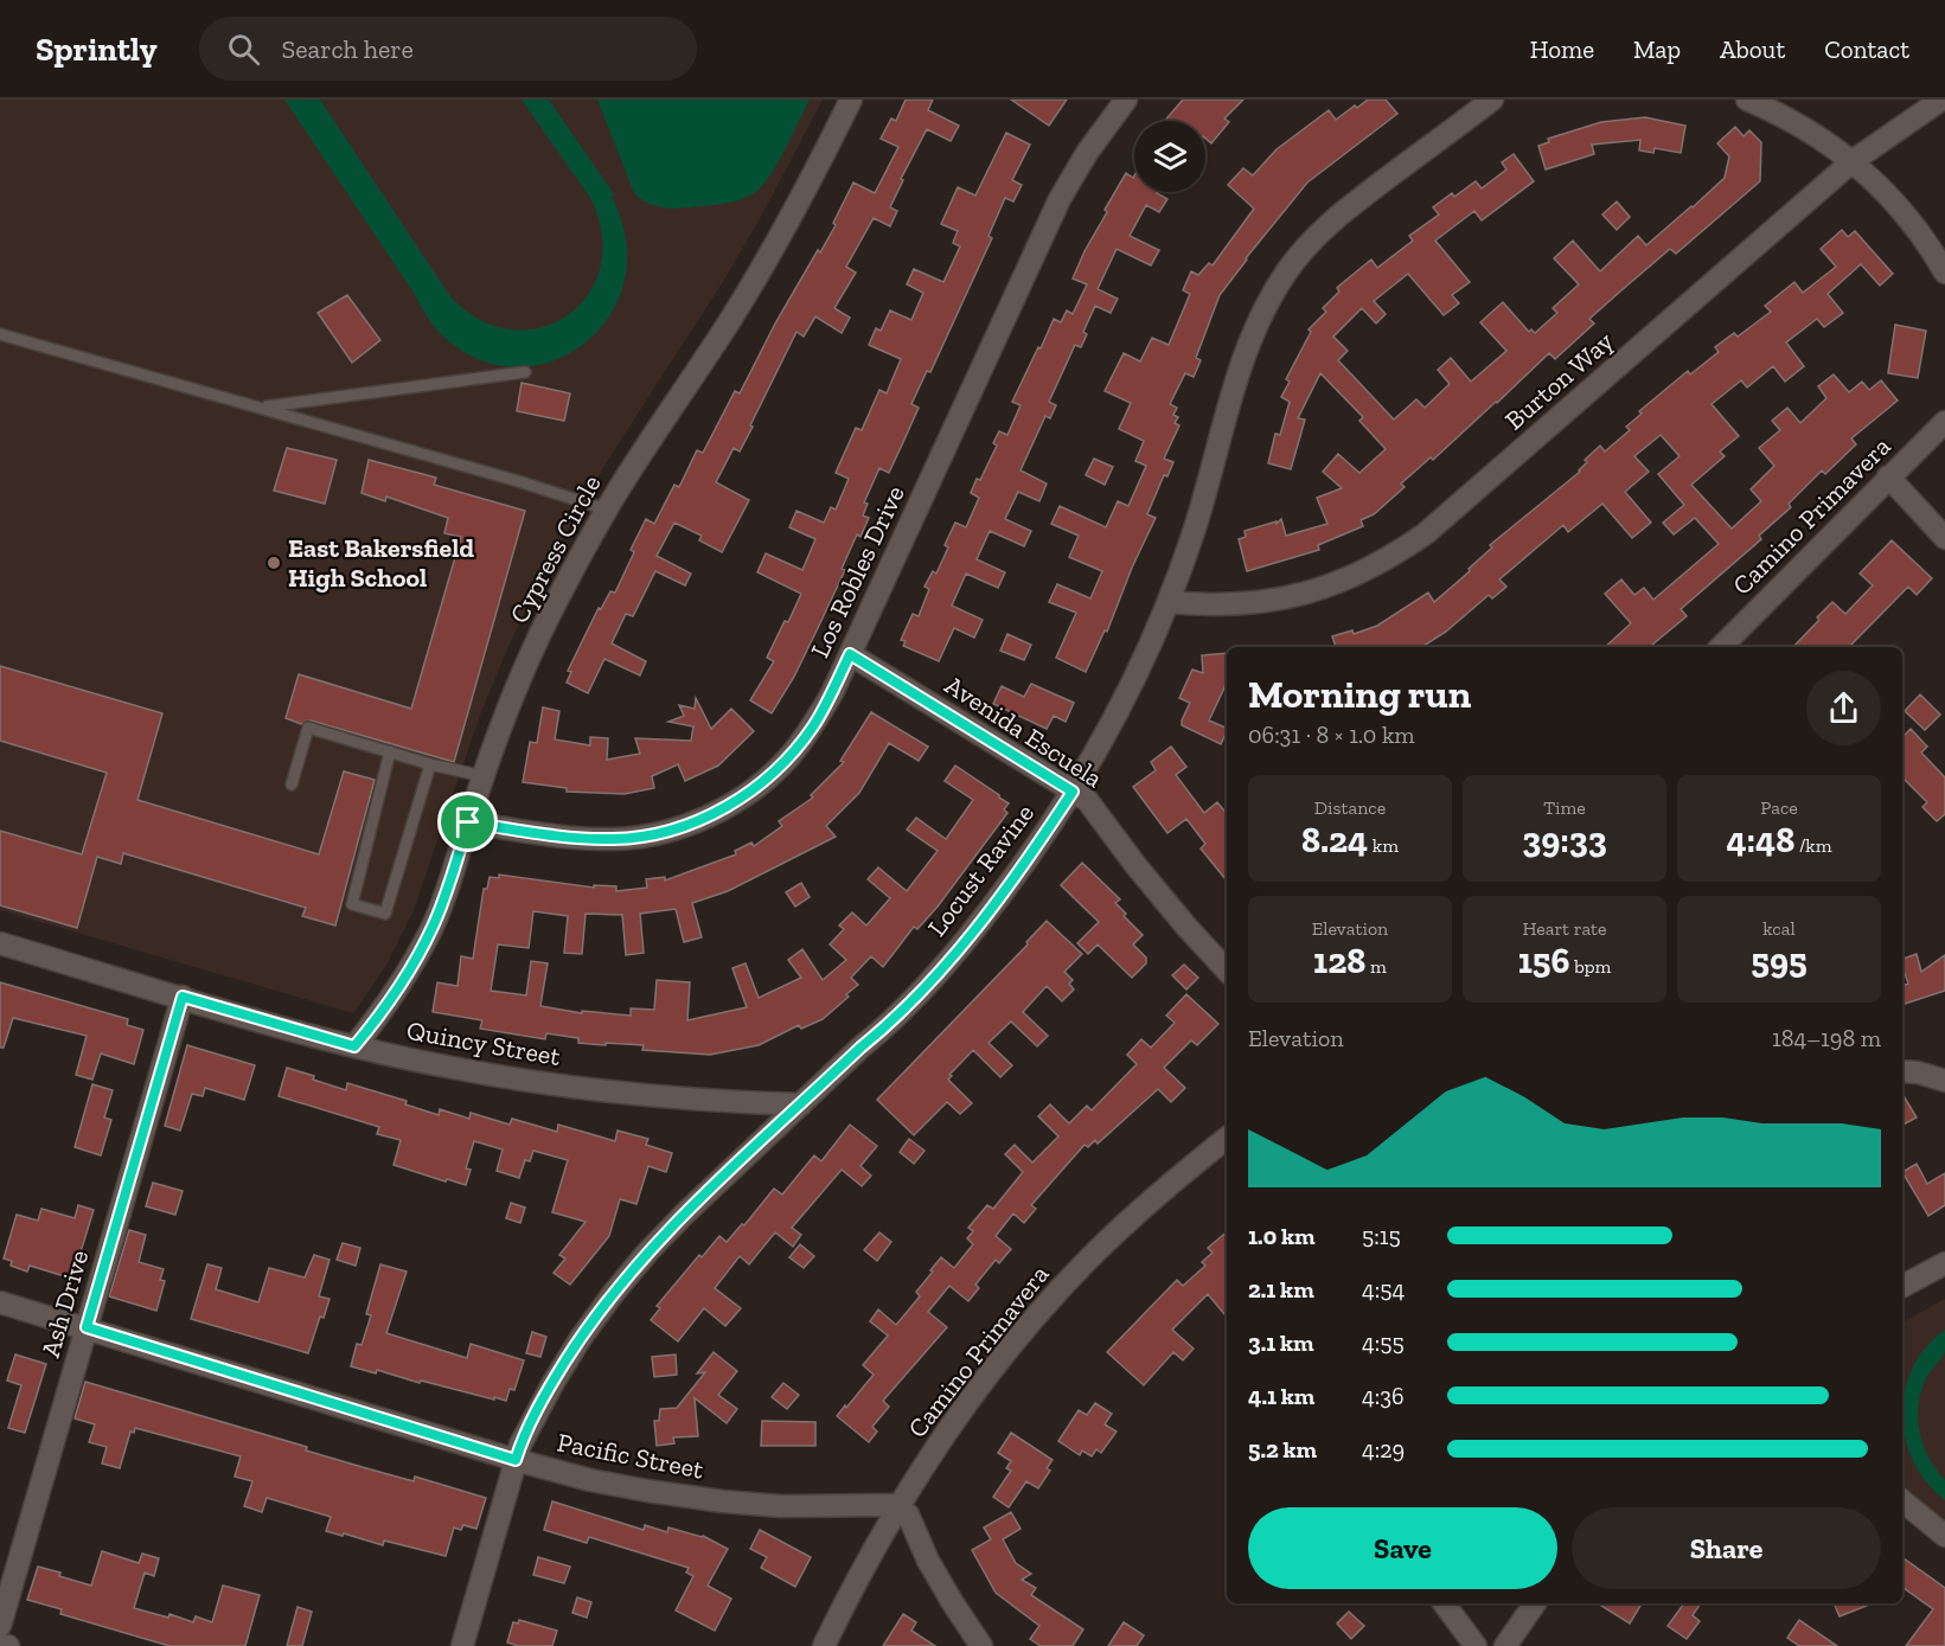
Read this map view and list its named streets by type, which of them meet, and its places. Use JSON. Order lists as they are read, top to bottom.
{
  "streets": {
    "street": [
      "Burton Way",
      "Camino Primavera",
      "Cypress Circle",
      "Los Robles Drive",
      "Avenida Escuela",
      "Locust Ravine",
      "Quincy Street",
      "Ash Drive",
      "Pacific Street"
    ]
  },
  "crossings": [
    ["Burton Way", "Locust Ravine"],
    ["Camino Primavera", "Pacific Street"],
    ["Cypress Circle", "Los Robles Drive"],
    ["Cypress Circle", "Quincy Street"],
    ["Los Robles Drive", "Avenida Escuela"],
    ["Avenida Escuela", "Locust Ravine"],
    ["Locust Ravine", "Quincy Street"],
    ["Locust Ravine", "Pacific Street"],
    ["Quincy Street", "Ash Drive"],
    ["Ash Drive", "Pacific Street"]
  ],
  "places": ["East Bakersfield High School"],
  "page": {
    "header": "Sprintly",
    "search": "Search here",
    "nav": [
      "Home",
      "Map",
      "About",
      "Contact"
    ],
    "heading": ["Morning run", "06:31 · 8 × 1.0 km"],
    "stats": [
      ["Distance", "8.24 km"],
      ["Time", "39:33"],
      ["Pace", "4:48 /km"],
      ["Elevation", "128 m"],
      ["Heart rate", "156 bpm"],
      ["kcal", "595"]
    ],
    "chart": ["Elevation", "184–198 m"],
    "list": [
      {
        "name": "1.0 km",
        "note": "5:15"
      },
      {
        "name": "2.1 km",
        "note": "4:54"
      },
      {
        "name": "3.1 km",
        "note": "4:55"
      },
      {
        "name": "4.1 km",
        "note": "4:36"
      },
      {
        "name": "5.2 km",
        "note": "4:29"
      }
    ],
    "buttons": ["Save", "Share"]
  }
}
